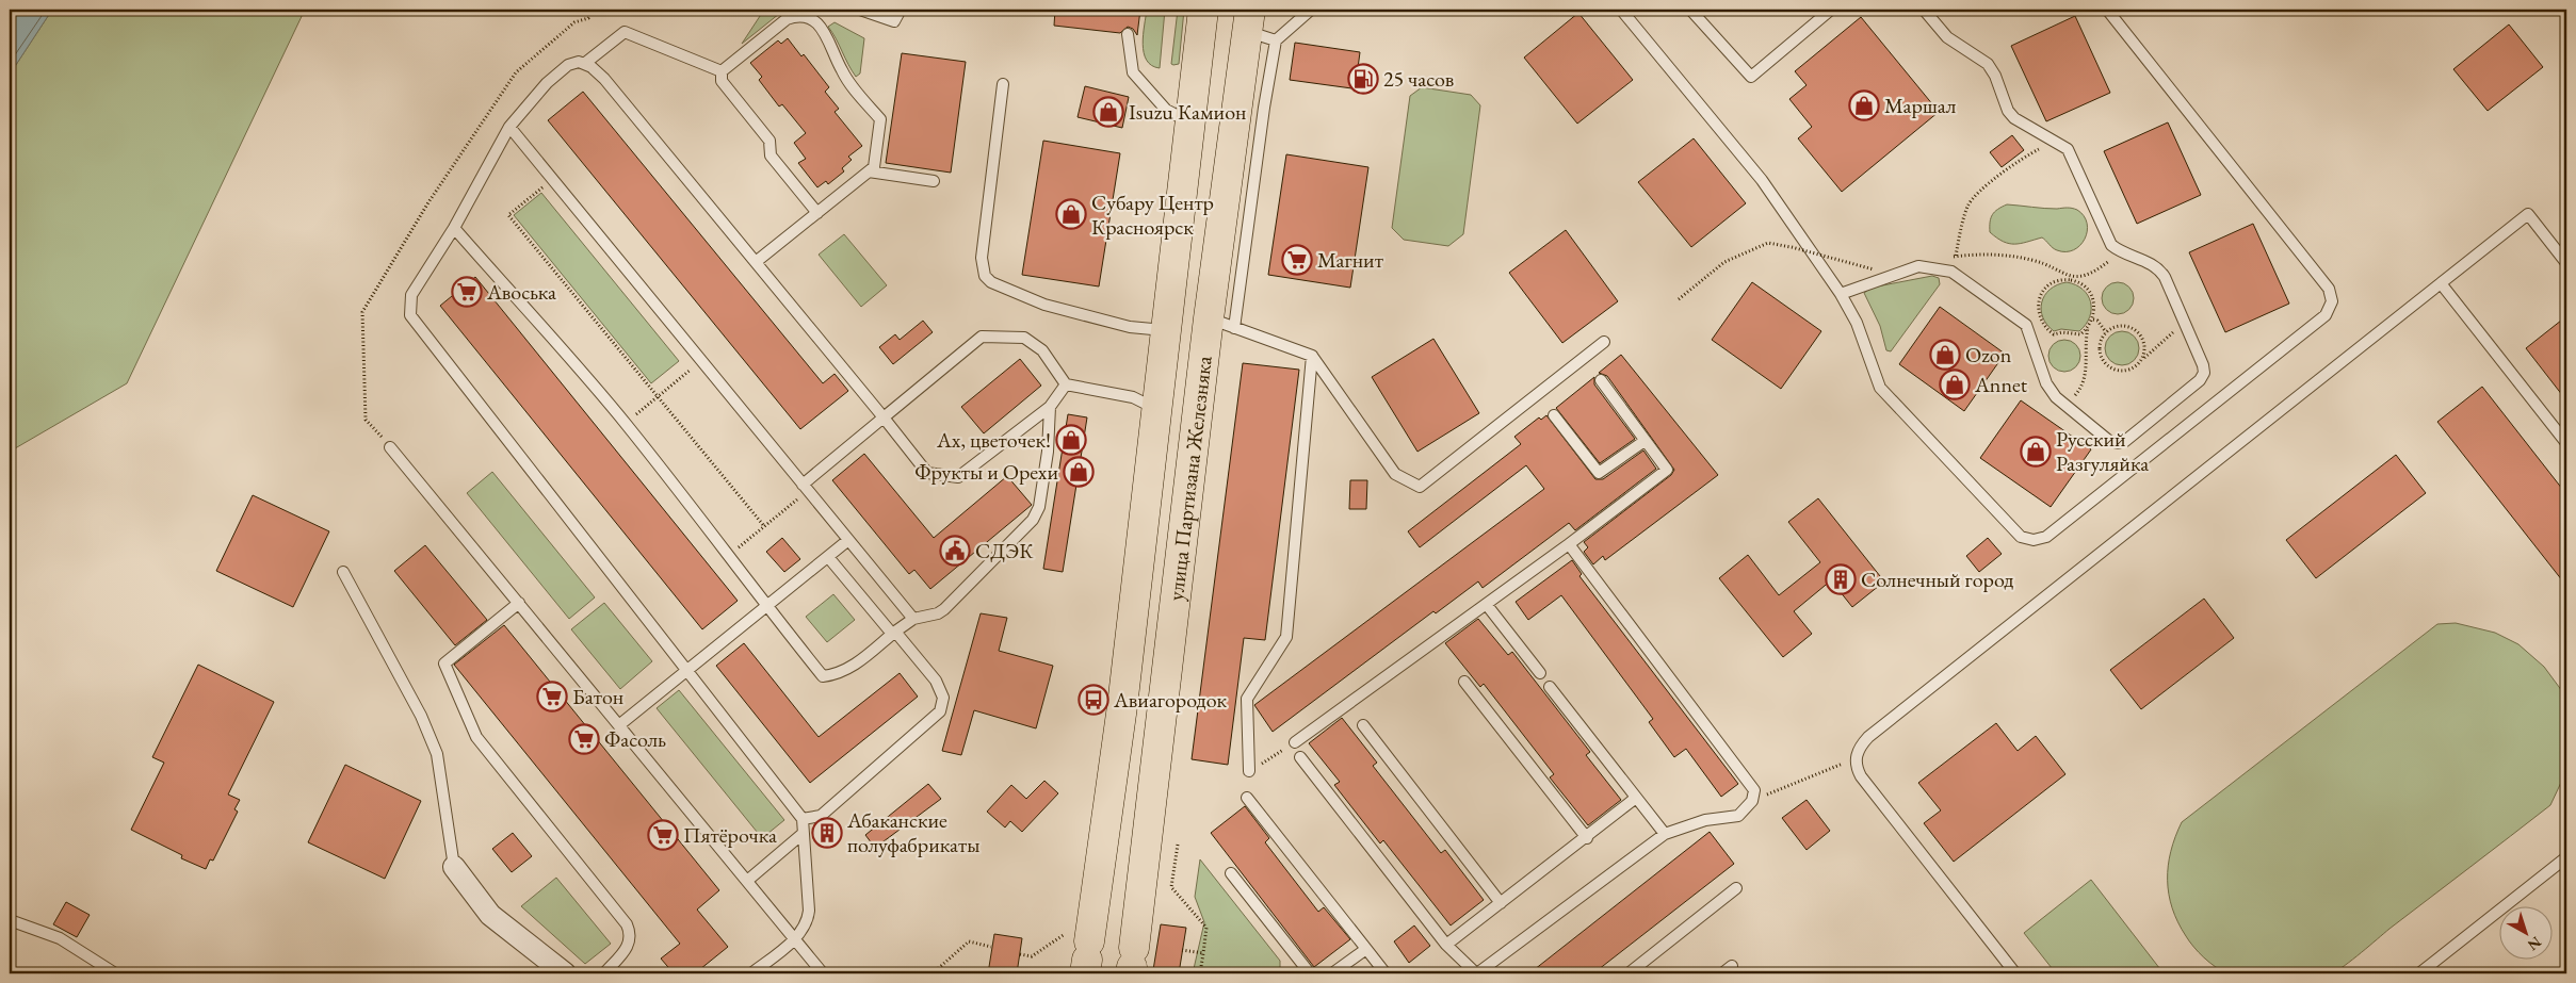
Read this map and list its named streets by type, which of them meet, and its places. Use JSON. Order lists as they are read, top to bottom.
{
  "streets": {
    "main road": ["улица Партизана Железняка"]
  },
  "places": {
    "fuel station": ["25 часов"],
    "shop": [
      "Маршал",
      "Isuzu Камион",
      "Субару Центр Красноярск",
      "Ozon",
      "Annet",
      "Ах, цветочек!",
      "Русский Разгуляйка",
      "Фрукты и Орехи"
    ],
    "supermarket": [
      "Магнит",
      "Авоська",
      "Батон",
      "Фасоль",
      "Пятёрочка"
    ],
    "public building": ["СДЭК"],
    "building": ["Солнечный город", "Абаканские полуфабрикаты"],
    "bus stop": ["Авиагородок"]
  },
  "north": "bottom right"
}
